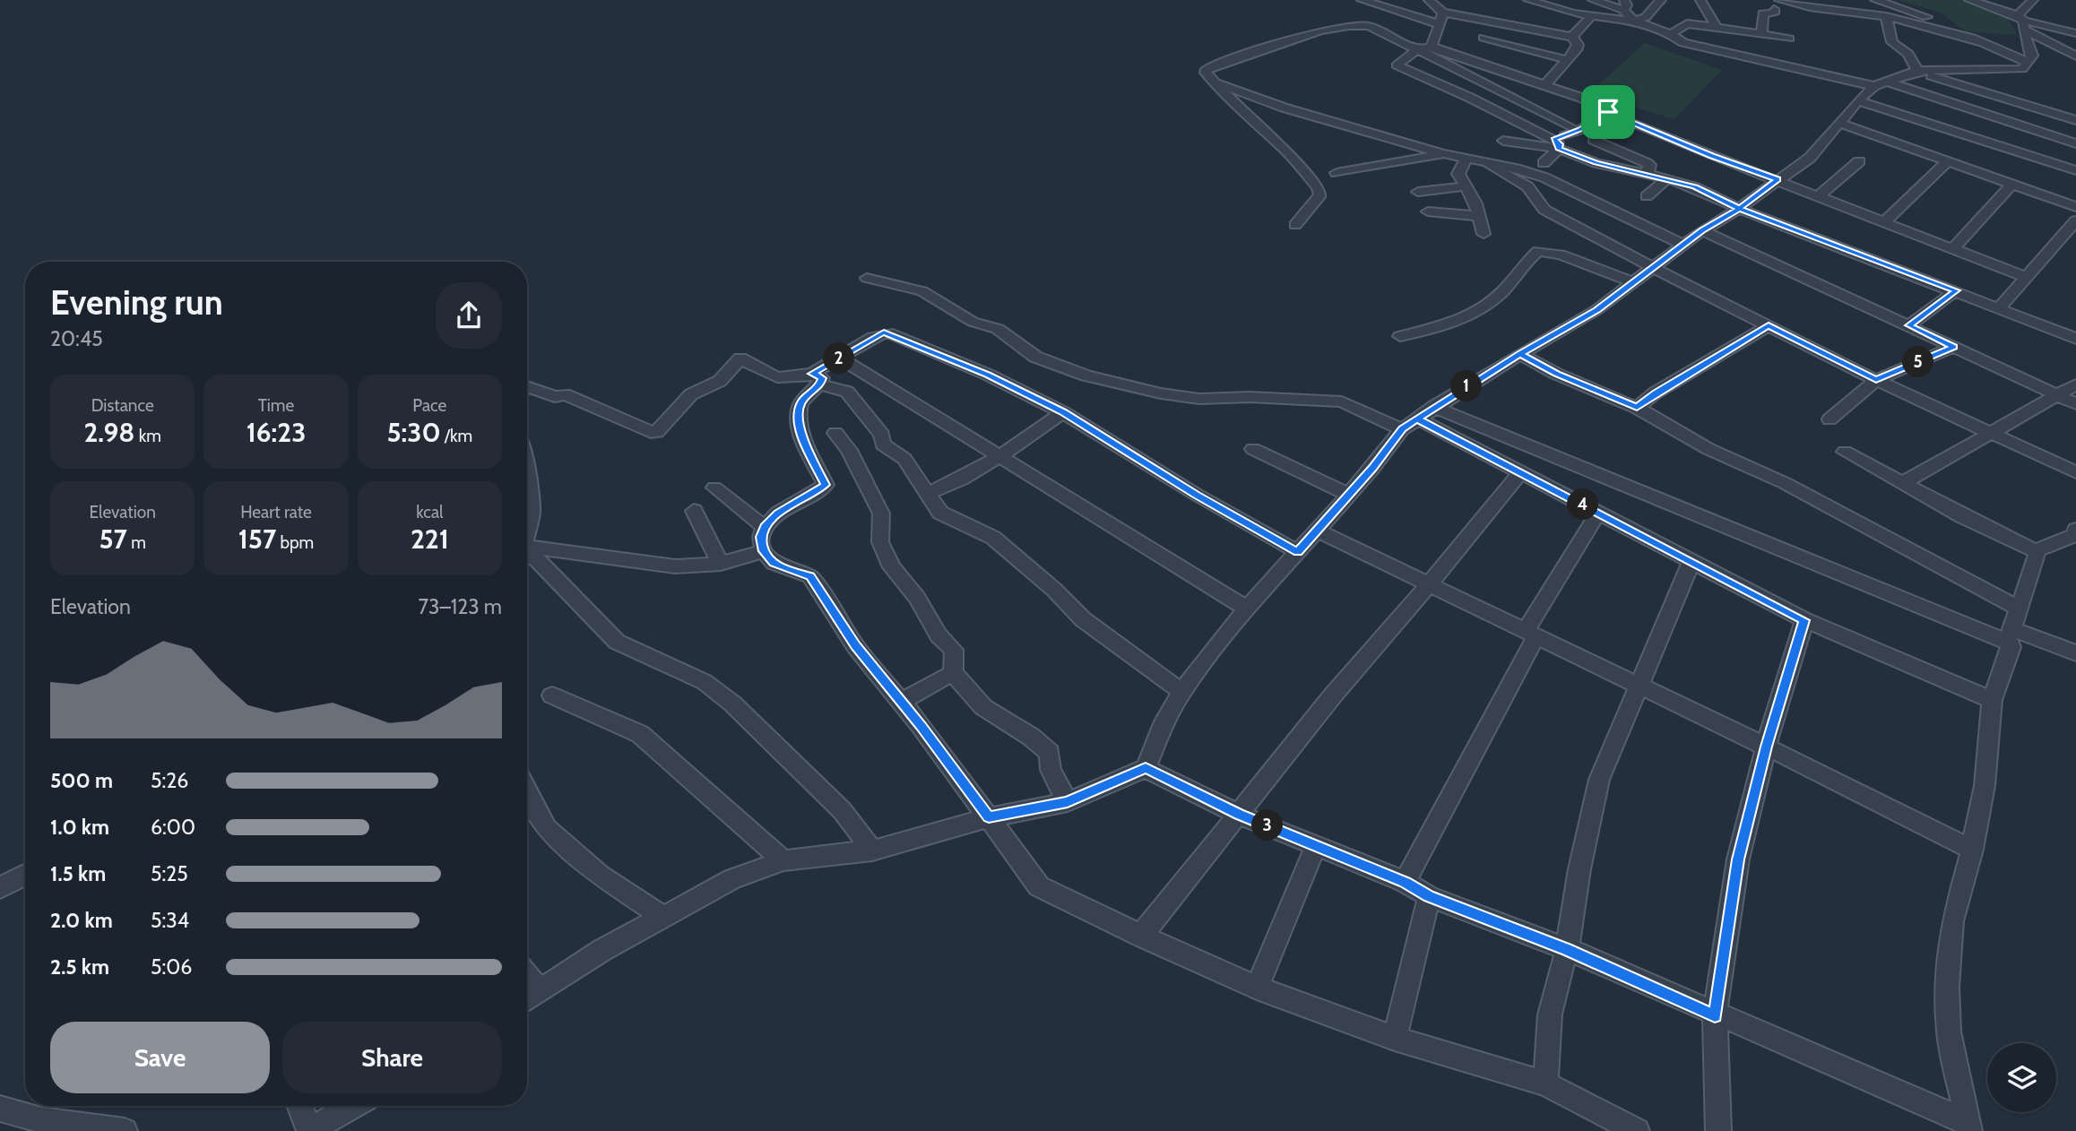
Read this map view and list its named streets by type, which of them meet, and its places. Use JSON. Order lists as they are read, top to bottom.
{
  "page": {
    "heading": ["Evening run", "20:45"],
    "pins": [
      "2",
      "5",
      "1",
      "4",
      "3"
    ],
    "stats": [
      ["Distance", "2.98 km"],
      ["Time", "16:23"],
      ["Pace", "5:30 /km"],
      ["Elevation", "57 m"],
      ["Heart rate", "157 bpm"],
      ["kcal", "221"]
    ],
    "chart": ["Elevation", "73–123 m"],
    "list": [
      {
        "name": "500 m",
        "note": "5:26"
      },
      {
        "name": "1.0 km",
        "note": "6:00"
      },
      {
        "name": "1.5 km",
        "note": "5:25"
      },
      {
        "name": "2.0 km",
        "note": "5:34"
      },
      {
        "name": "2.5 km",
        "note": "5:06"
      }
    ],
    "buttons": ["Save", "Share"]
  }
}
